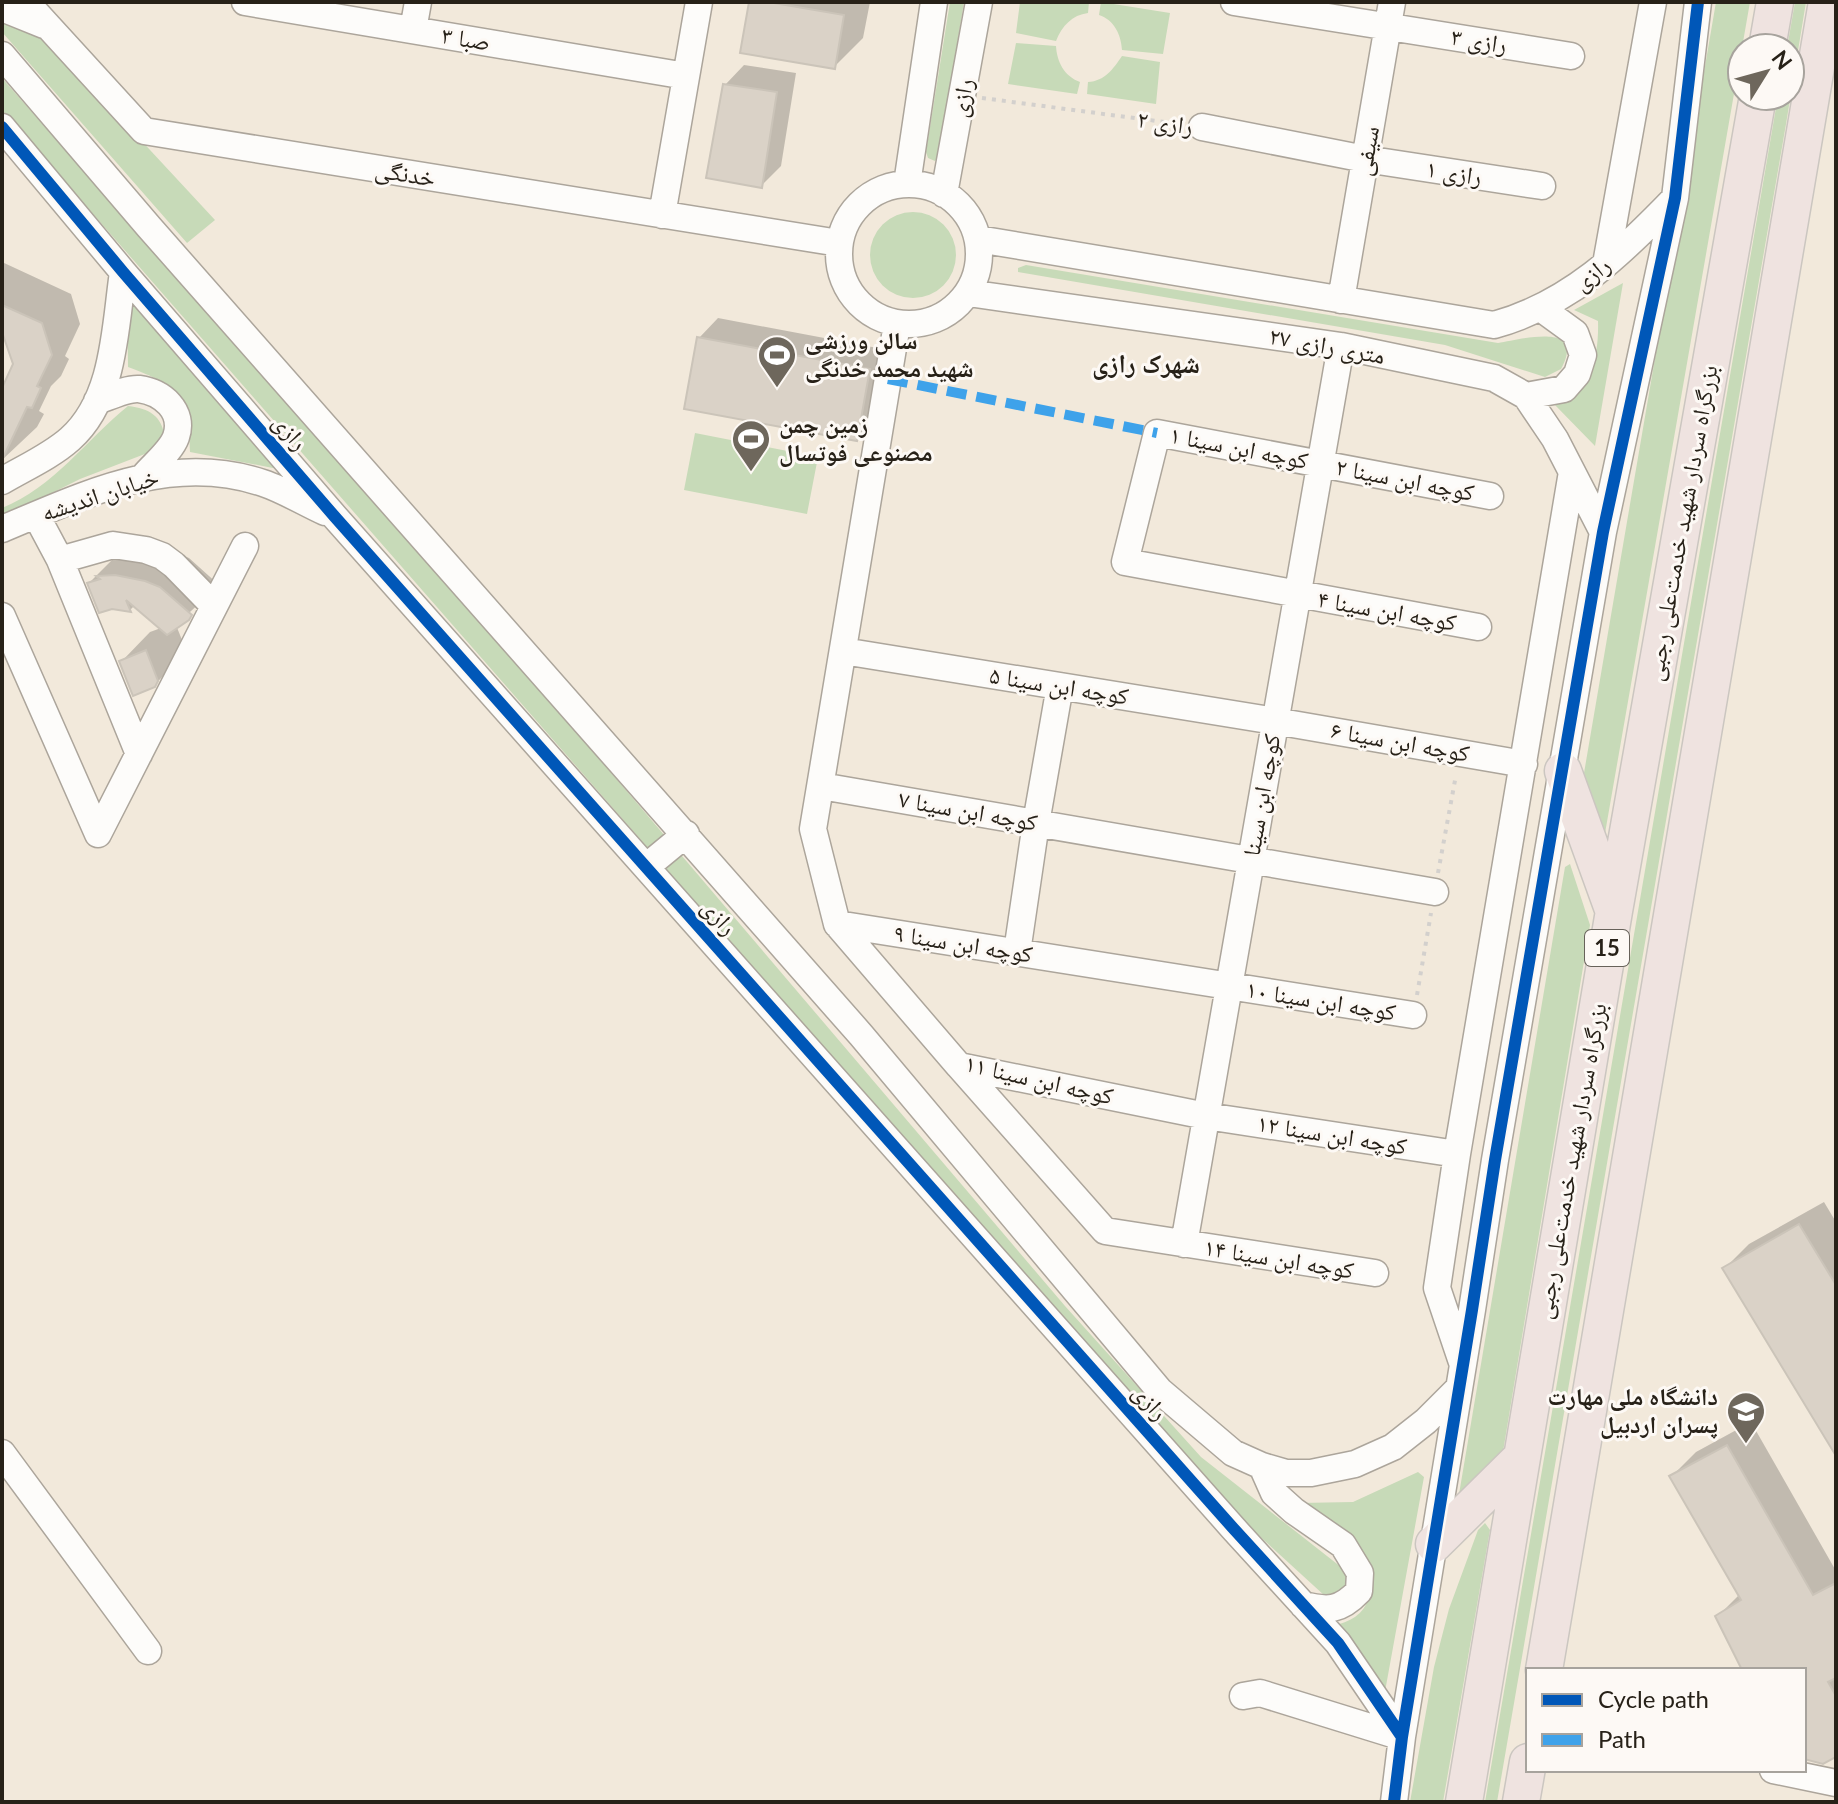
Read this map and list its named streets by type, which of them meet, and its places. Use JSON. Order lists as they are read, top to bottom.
{
  "streets": {
    "highway": ["بزرگراه سردار شهید خدمت‌علی رجبی", "15"],
    "street": [
      "صبا ۳",
      "رازی ۳",
      "رازی",
      "رازی ۲",
      "سیفی",
      "رازی ۱",
      "خدنگی",
      "۲۷ متری رازی",
      "کوچه ابن سینا ۱",
      "کوچه ابن سینا ۲",
      "خیابان اندیشه",
      "کوچه ابن سینا ۴",
      "کوچه ابن سینا ۵",
      "کوچه ابن سینا ۶",
      "کوچه ابن سینا",
      "کوچه ابن سینا ۷",
      "کوچه ابن سینا ۹",
      "کوچه ابن سینا ۱۰",
      "کوچه ابن سینا ۱۱",
      "کوچه ابن سینا ۱۲",
      "کوچه ابن سینا ۱۴"
    ]
  },
  "crossings": [
    ["رازی ۳", "سیفی"],
    ["رازی", "رازی ۲"],
    ["رازی", "خدنگی"],
    ["رازی", "۲۷ متری رازی"],
    ["رازی", "خیابان اندیشه"],
    ["رازی ۲", "سیفی"],
    ["رازی ۲", "رازی ۱"],
    ["سیفی", "رازی ۱"],
    ["سیفی", "۲۷ متری رازی"],
    ["خدنگی", "۲۷ متری رازی"],
    ["۲۷ متری رازی", "کوچه ابن سینا"],
    ["کوچه ابن سینا ۱", "کوچه ابن سینا ۲"],
    ["کوچه ابن سینا ۱", "کوچه ابن سینا ۴"],
    ["کوچه ابن سینا ۱", "کوچه ابن سینا"],
    ["کوچه ابن سینا ۲", "کوچه ابن سینا"],
    ["کوچه ابن سینا ۴", "کوچه ابن سینا"],
    ["کوچه ابن سینا ۵", "کوچه ابن سینا ۶"],
    ["کوچه ابن سینا ۵", "کوچه ابن سینا"],
    ["کوچه ابن سینا ۶", "کوچه ابن سینا"],
    ["کوچه ابن سینا", "کوچه ابن سینا ۷"],
    ["کوچه ابن سینا", "کوچه ابن سینا ۹"],
    ["کوچه ابن سینا", "کوچه ابن سینا ۱۰"],
    ["کوچه ابن سینا", "کوچه ابن سینا ۱۱"],
    ["کوچه ابن سینا", "کوچه ابن سینا ۱۲"],
    ["کوچه ابن سینا", "کوچه ابن سینا ۱۴"],
    ["کوچه ابن سینا ۹", "کوچه ابن سینا ۱۰"],
    ["کوچه ابن سینا ۹", "کوچه ابن سینا ۱۱"],
    ["کوچه ابن سینا ۱۱", "کوچه ابن سینا ۱۲"],
    ["کوچه ابن سینا ۱۱", "کوچه ابن سینا ۱۴"]
  ],
  "districts": ["شهرک رازی"],
  "places": {
    "sports": ["سالن ورزشی شهید محمد خدنگی", "زمین چمن مصنوعی فوتسال"],
    "school or university": ["دانشگاه ملی مهارت پسران اردبیل"]
  },
  "legend": ["Cycle path", "Path"],
  "north": "top right"
}
